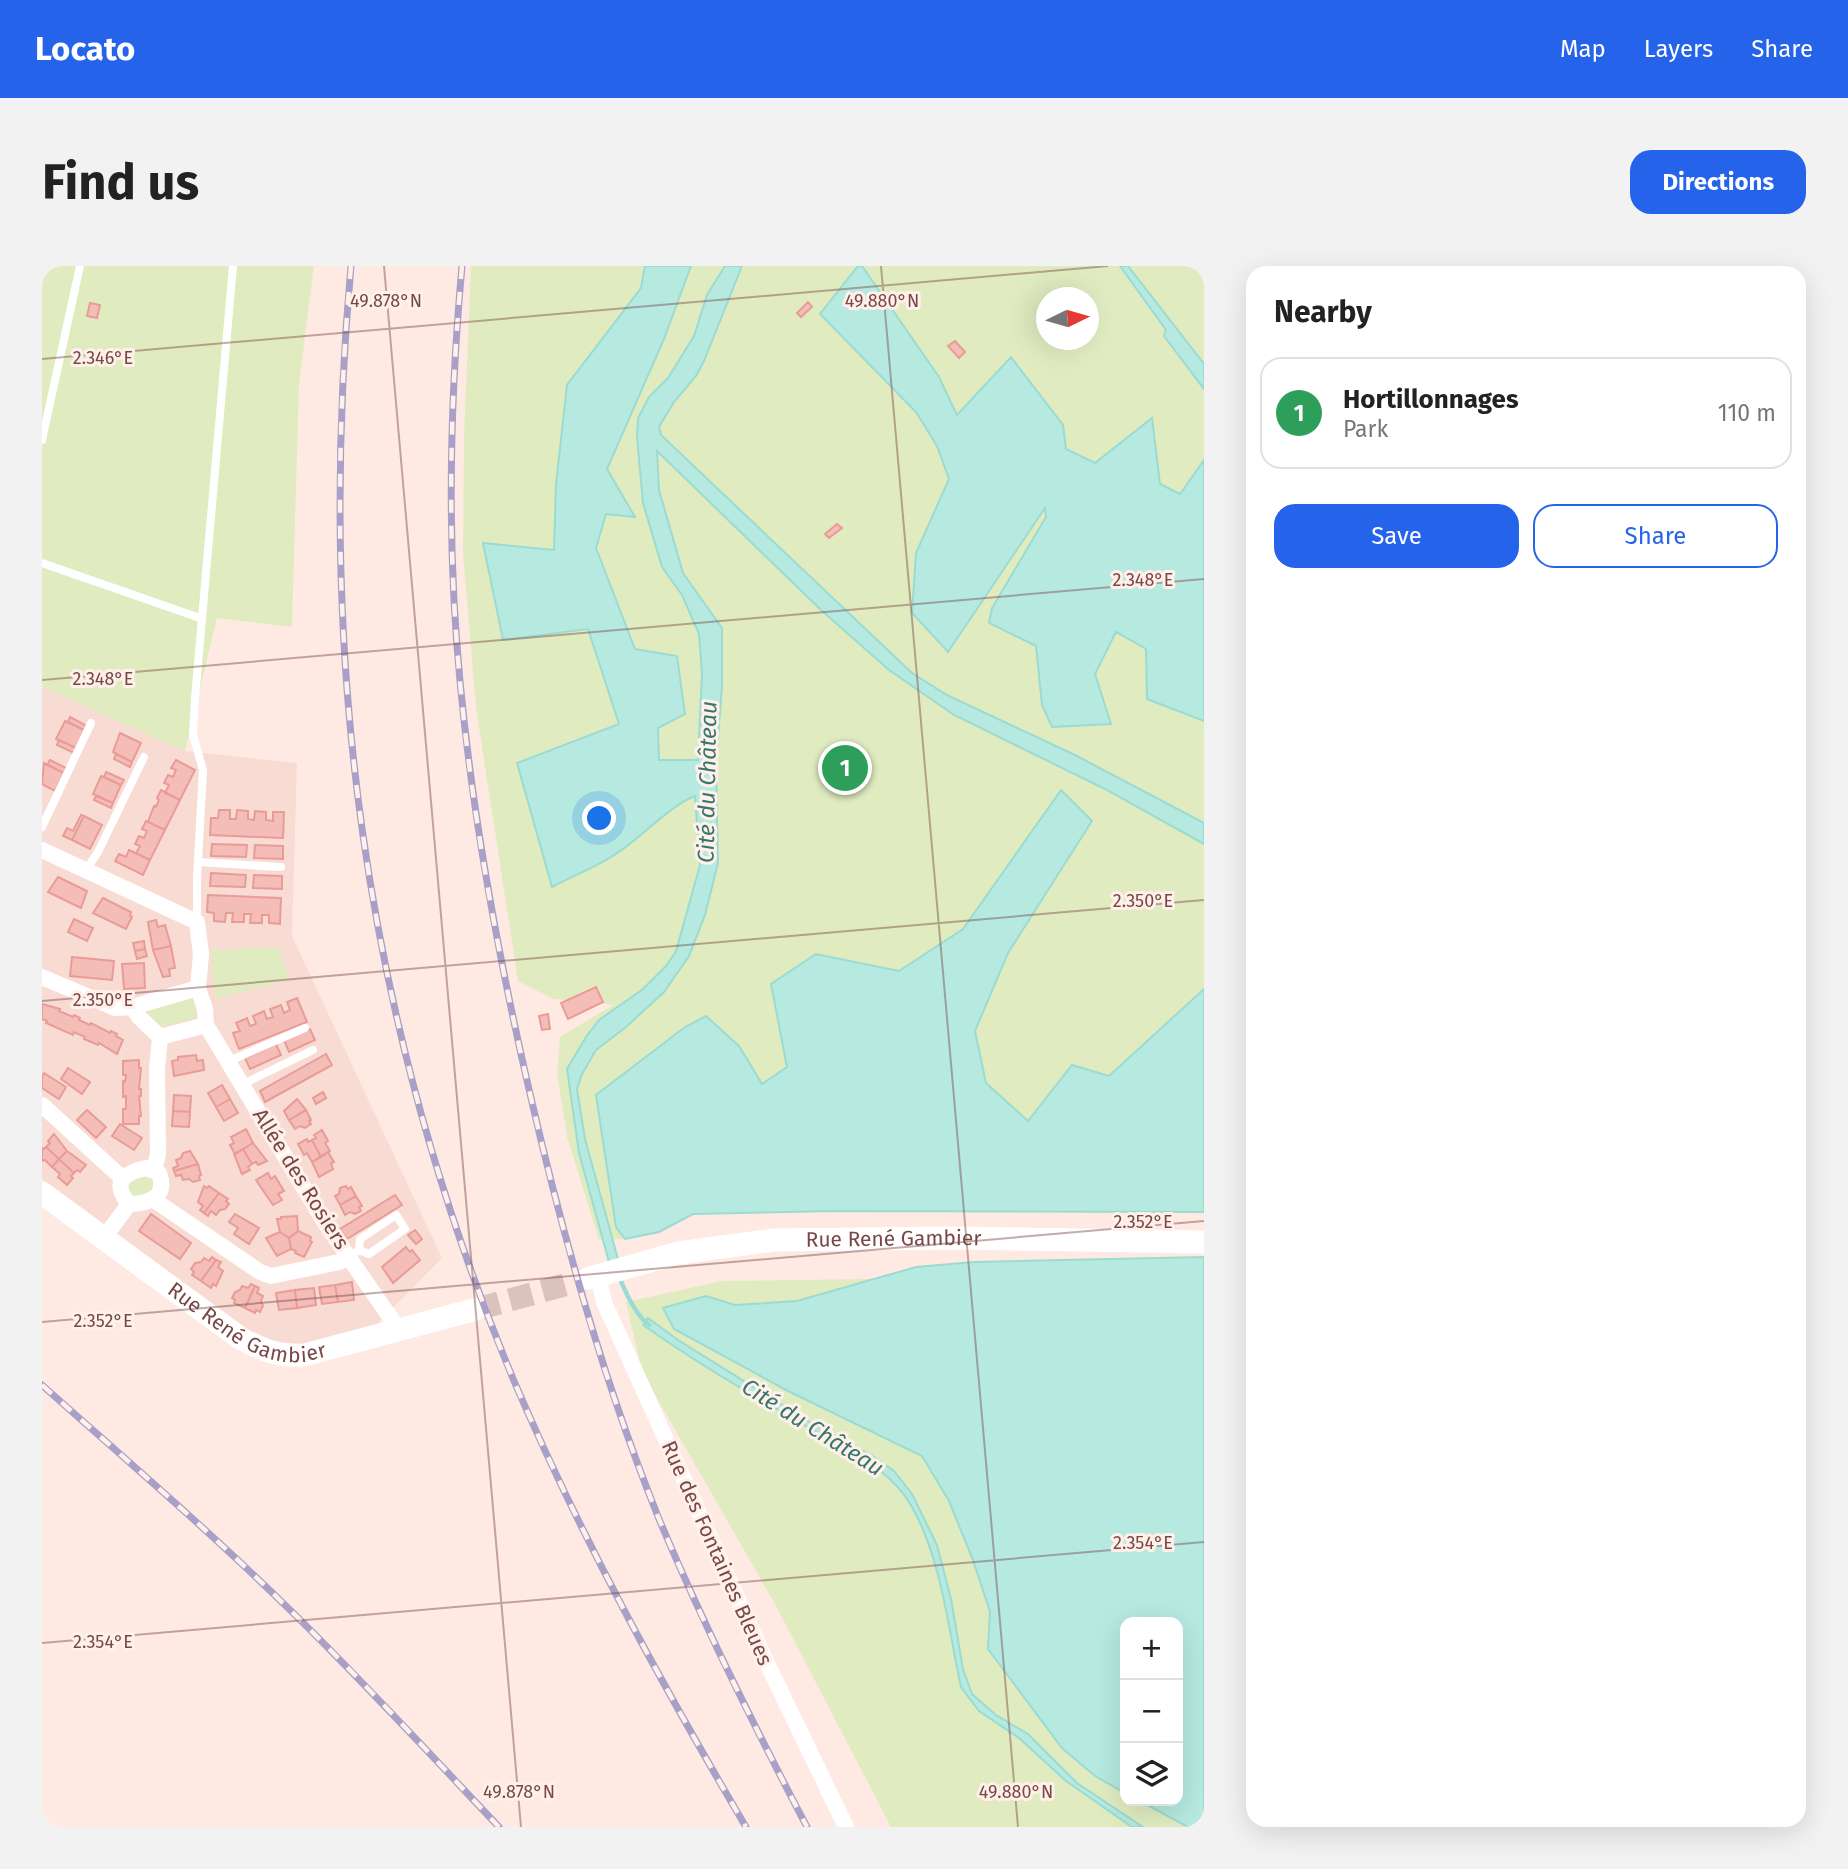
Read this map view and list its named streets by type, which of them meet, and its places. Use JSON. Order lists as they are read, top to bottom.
{
  "streets": {
    "street": ["Allée des Rosiers", "Rue René Gambier", "Rue des Fontaines Bleues"]
  },
  "crossings": [
    ["Allée des Rosiers", "Rue René Gambier"],
    ["Rue René Gambier", "Rue des Fontaines Bleues"]
  ],
  "water": ["Cité du Château"],
  "north": "right",
  "page": {
    "header": "Locato",
    "nav": ["Map", "Layers", "Share"],
    "buttons": [
      "Directions",
      ["Save", "Share"]
    ],
    "title": "Find us",
    "heading": "Nearby",
    "list": [
      {
        "mark": "1",
        "name": "Hortillonnages",
        "note": "Park",
        "value": "110 m"
      }
    ],
    "pins": "1",
    "map_buttons": ["+", "−"]
  },
  "coordinates": [
    "49.878°N",
    "49.880°N",
    "2.346°E",
    "2.348°E",
    "2.350°E",
    "2.352°E",
    "2.354°E"
  ]
}
